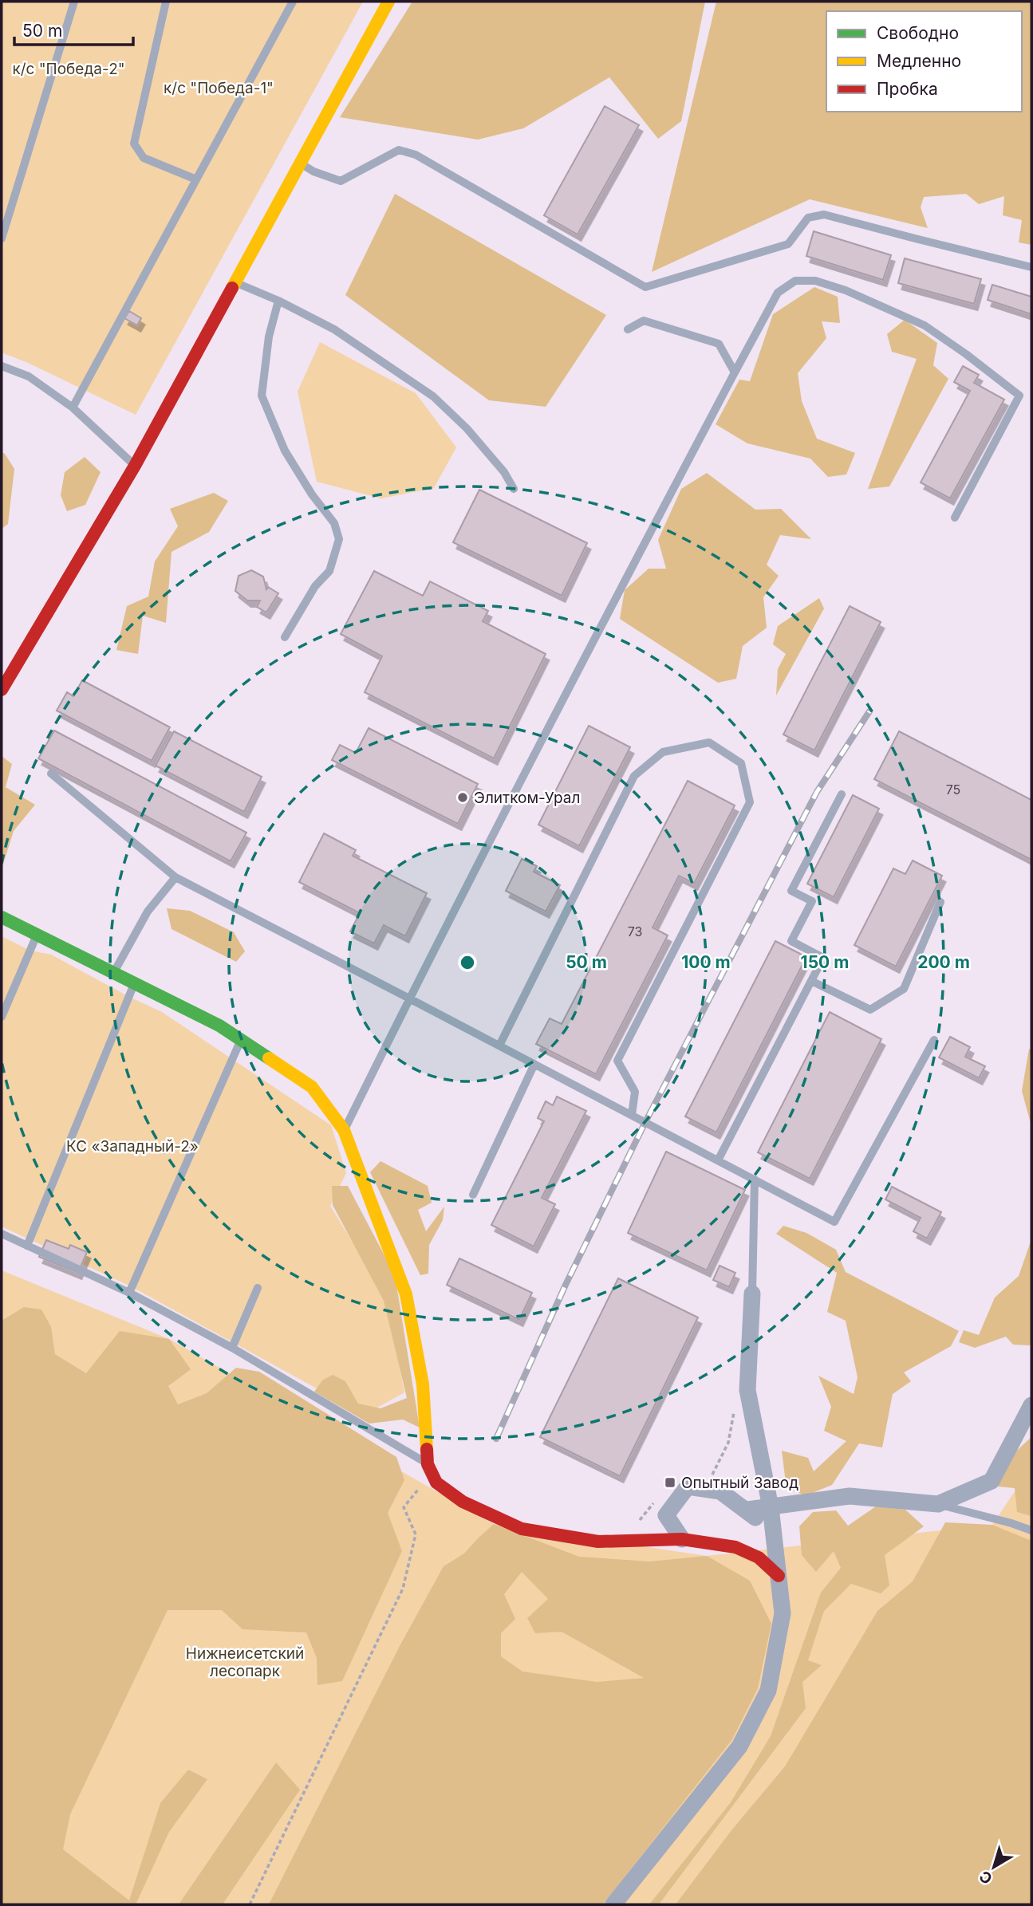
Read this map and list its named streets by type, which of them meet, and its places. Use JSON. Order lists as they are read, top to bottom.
{
  "parks": [
    "к/с \"Победа-2\"",
    "к/с \"Победа-1\"",
    "КС «Западный-2»",
    "Нижнеисетский лесопарк"
  ],
  "places": {
    "other": ["Элитком-Урал"],
    "transit": ["Опытный Завод"]
  },
  "house_numbers": ["75", "73"],
  "legend": ["Свободно", "Медленно", "Пробка"],
  "scale_bar": "50 m",
  "north": "bottom left",
  "rings": [
    "50 m",
    "100 m",
    "150 m",
    "200 m"
  ]
}
